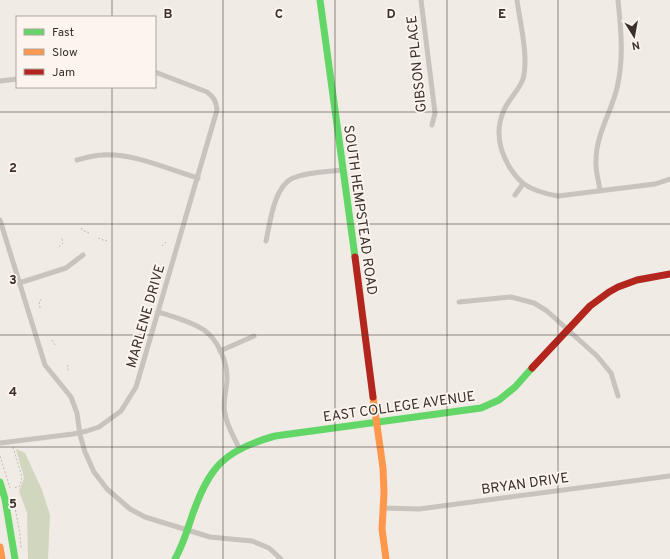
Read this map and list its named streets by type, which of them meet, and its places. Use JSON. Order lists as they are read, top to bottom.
{
  "streets": {
    "street": [
      "GIBSON PLACE",
      "SOUTH HEMPSTEAD ROAD",
      "MARLENE DRIVE",
      "EAST COLLEGE AVENUE",
      "BRYAN DRIVE"
    ]
  },
  "crossings": [
    ["SOUTH HEMPSTEAD ROAD", "EAST COLLEGE AVENUE"],
    ["SOUTH HEMPSTEAD ROAD", "BRYAN DRIVE"]
  ],
  "legend": ["Fast", "Slow", "Jam"],
  "north": "bottom",
  "grid": {
    "columns": [
      "B",
      "C",
      "D",
      "E"
    ],
    "rows": [
      "2",
      "3",
      "4",
      "5"
    ]
  }
}
